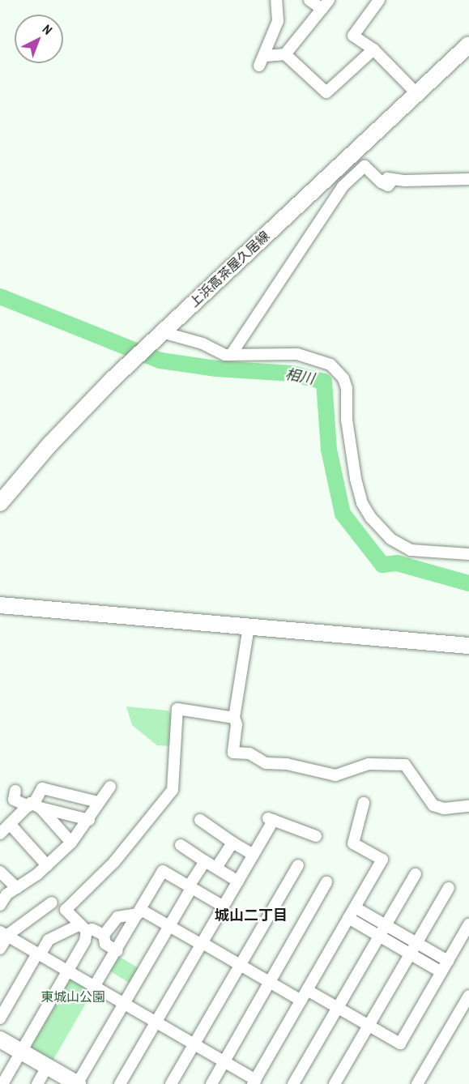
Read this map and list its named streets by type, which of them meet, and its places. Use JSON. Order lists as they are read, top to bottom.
{
  "streets": {
    "main road": ["上浜高茶屋久居線"]
  },
  "districts": ["城山二丁目"],
  "water": ["相川"],
  "parks": ["東城山公園"],
  "north": "top right"
}
